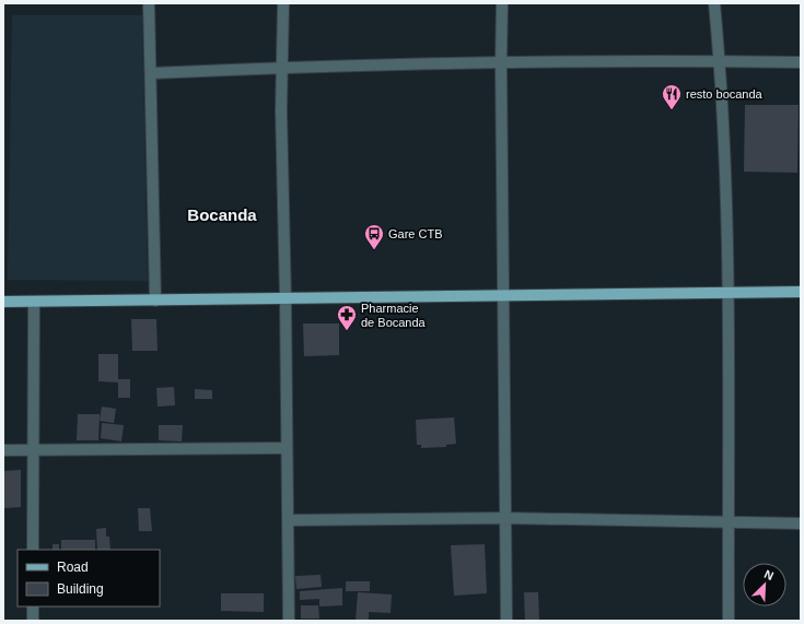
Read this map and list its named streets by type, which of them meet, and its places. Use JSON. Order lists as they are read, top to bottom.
{
  "districts": ["Bocanda"],
  "places": {
    "restaurant": ["resto bocanda"],
    "bus stop": ["Gare CTB"],
    "pharmacy": ["Pharmacie de Bocanda"]
  },
  "legend": ["Road", "Building"],
  "north": "top right"
}
